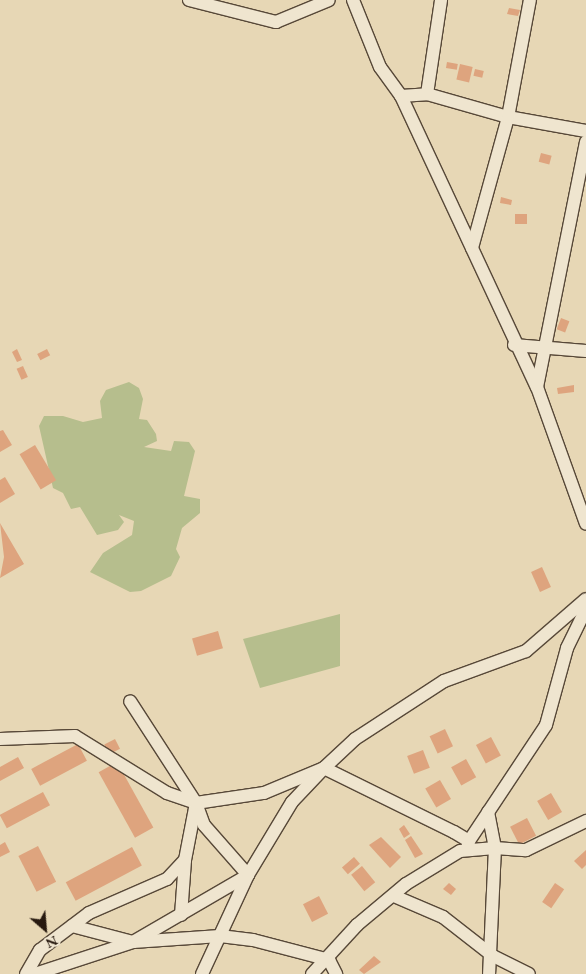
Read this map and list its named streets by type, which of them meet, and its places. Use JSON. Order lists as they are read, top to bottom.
{
  "north": "bottom right"
}
